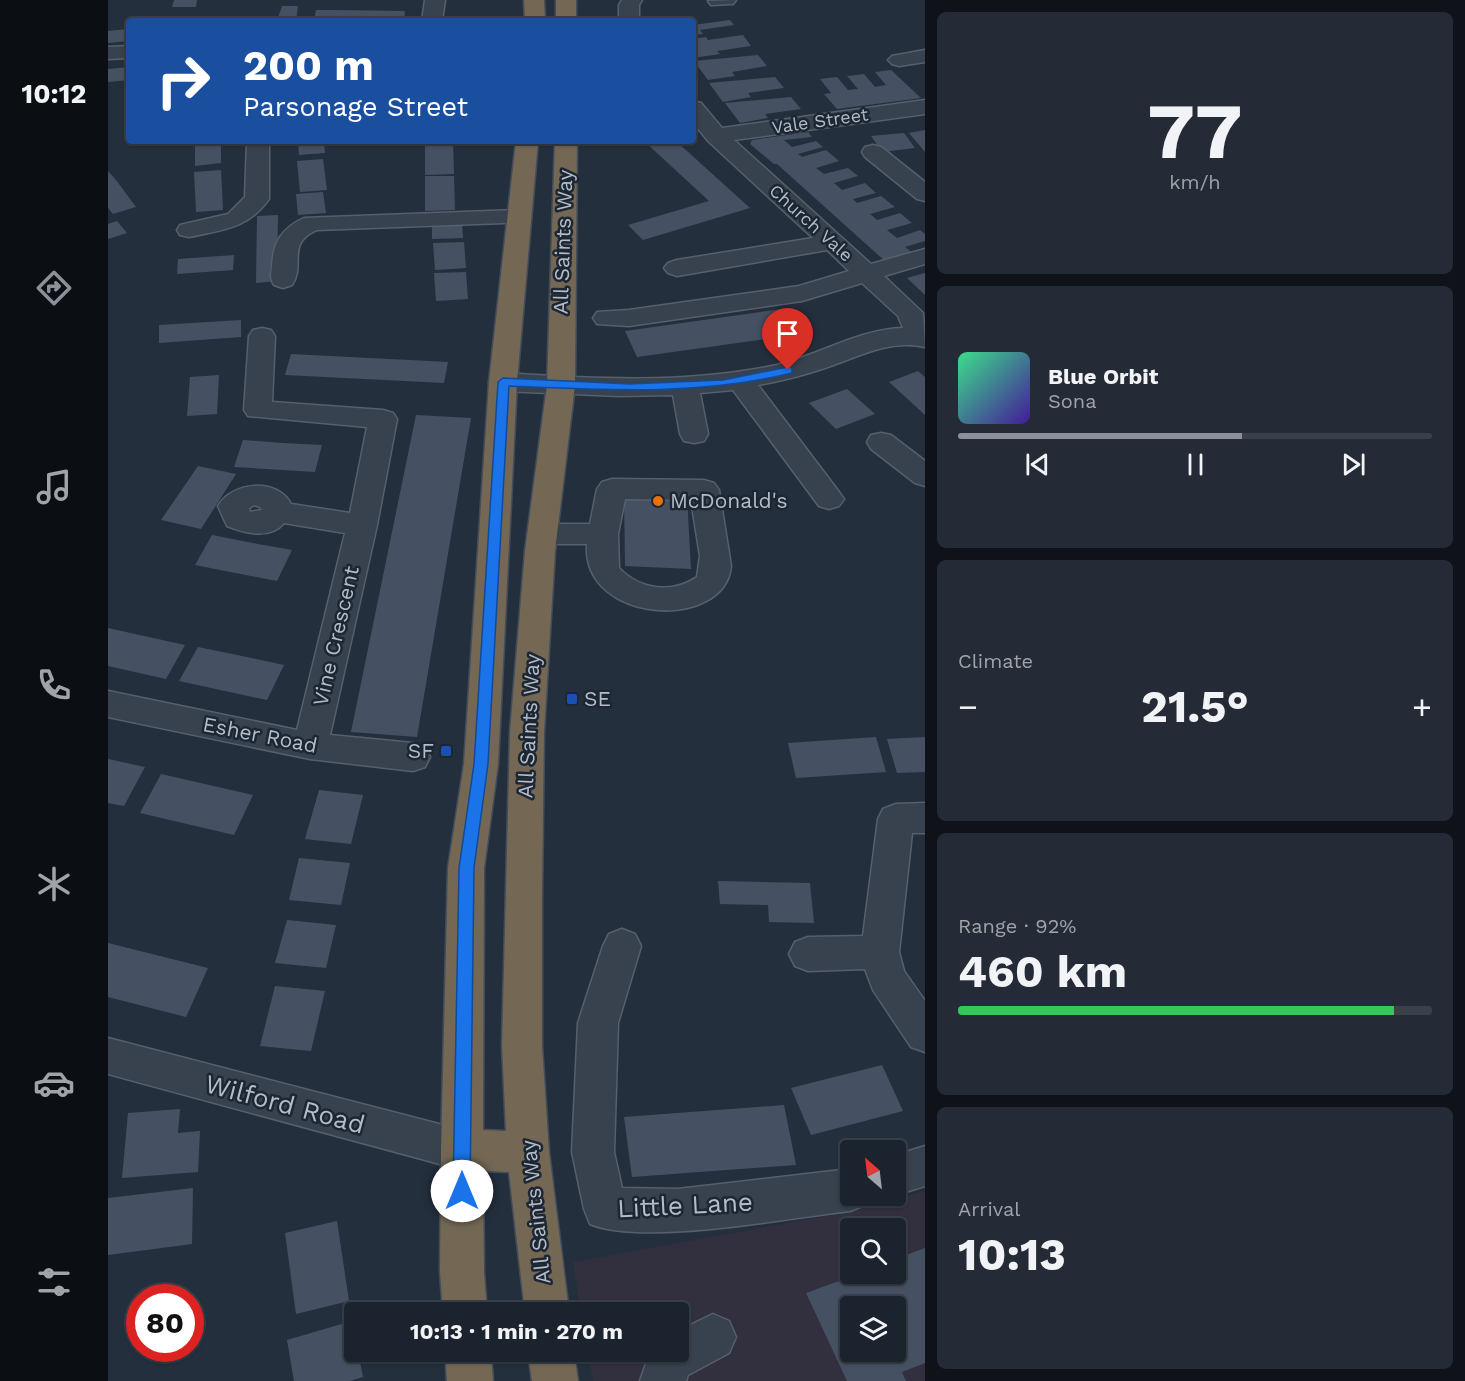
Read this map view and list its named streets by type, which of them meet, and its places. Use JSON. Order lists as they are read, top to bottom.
{
  "streets": {
    "highway": ["All Saints Way"],
    "street": [
      "Vale Street",
      "Church Vale",
      "Vine Crescent",
      "Esher Road",
      "Wilford Road",
      "Little Lane"
    ]
  },
  "crossings": [
    ["Vale Street", "Church Vale"],
    ["All Saints Way", "Wilford Road"],
    ["Vine Crescent", "Esher Road"]
  ],
  "places": {
    "other": ["McDonald's"],
    "transit": ["SE", "SF"]
  },
  "north": "top left",
  "page": {
    "tabs": "10:12",
    "tile": [
      ["77", "km/h"],
      "Climate",
      ["Range · 92%", "460 km"],
      ["Arrival", "10:13"]
    ],
    "turn": ["200 m", "Parsonage Street"],
    "song": ["Blue Orbit", "Sona"],
    "heat": ["−", "21.5°", "+"],
    "limit": "80",
    "trip": "10:13 · 1 min · 270 m"
  }
}
